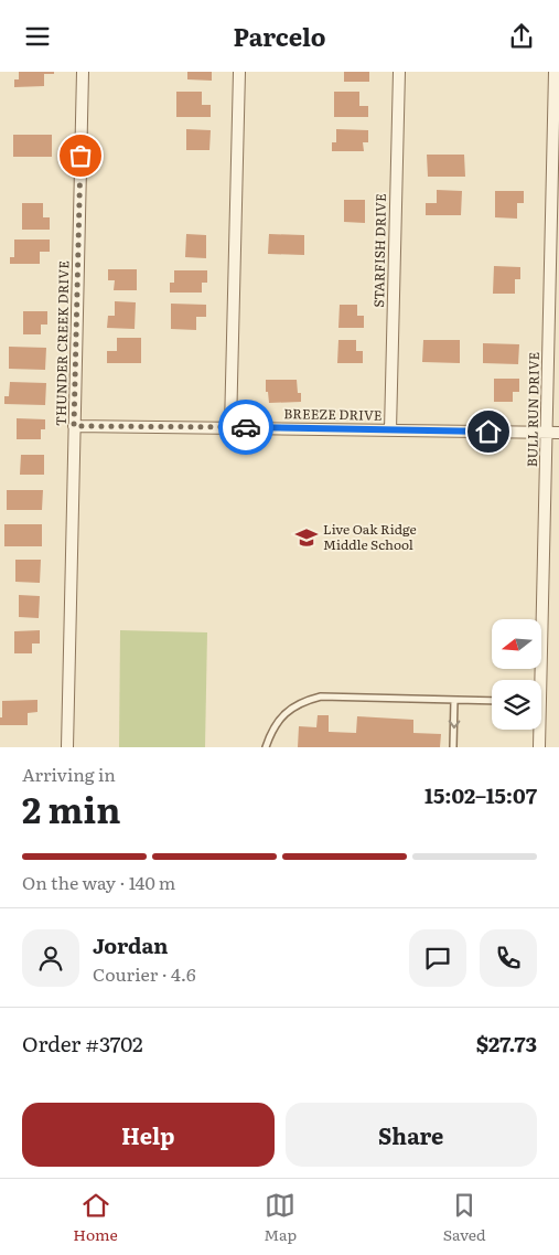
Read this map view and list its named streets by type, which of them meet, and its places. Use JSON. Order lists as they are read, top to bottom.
{
  "streets": {
    "street": [
      "STARFISH DRIVE",
      "THUNDER CREEK DRIVE",
      "BULL RUN DRIVE",
      "BREEZE DRIVE"
    ]
  },
  "crossings": [
    ["STARFISH DRIVE", "BREEZE DRIVE"],
    ["THUNDER CREEK DRIVE", "BREEZE DRIVE"],
    ["BULL RUN DRIVE", "BREEZE DRIVE"]
  ],
  "places": {
    "school or university": ["Live Oak Ridge Middle School"]
  },
  "north": "left",
  "page": {
    "header": "Parcelo",
    "heading": ["2 min", "Arriving in", "15:02–15:07"],
    "panel": [
      "Jordan",
      "Courier · 4.6",
      "Order #3702",
      "$27.73"
    ],
    "bar": "On the way · 140 m",
    "buttons": ["Help", "Share"],
    "tabs": ["Home", "Map", "Saved"]
  }
}
